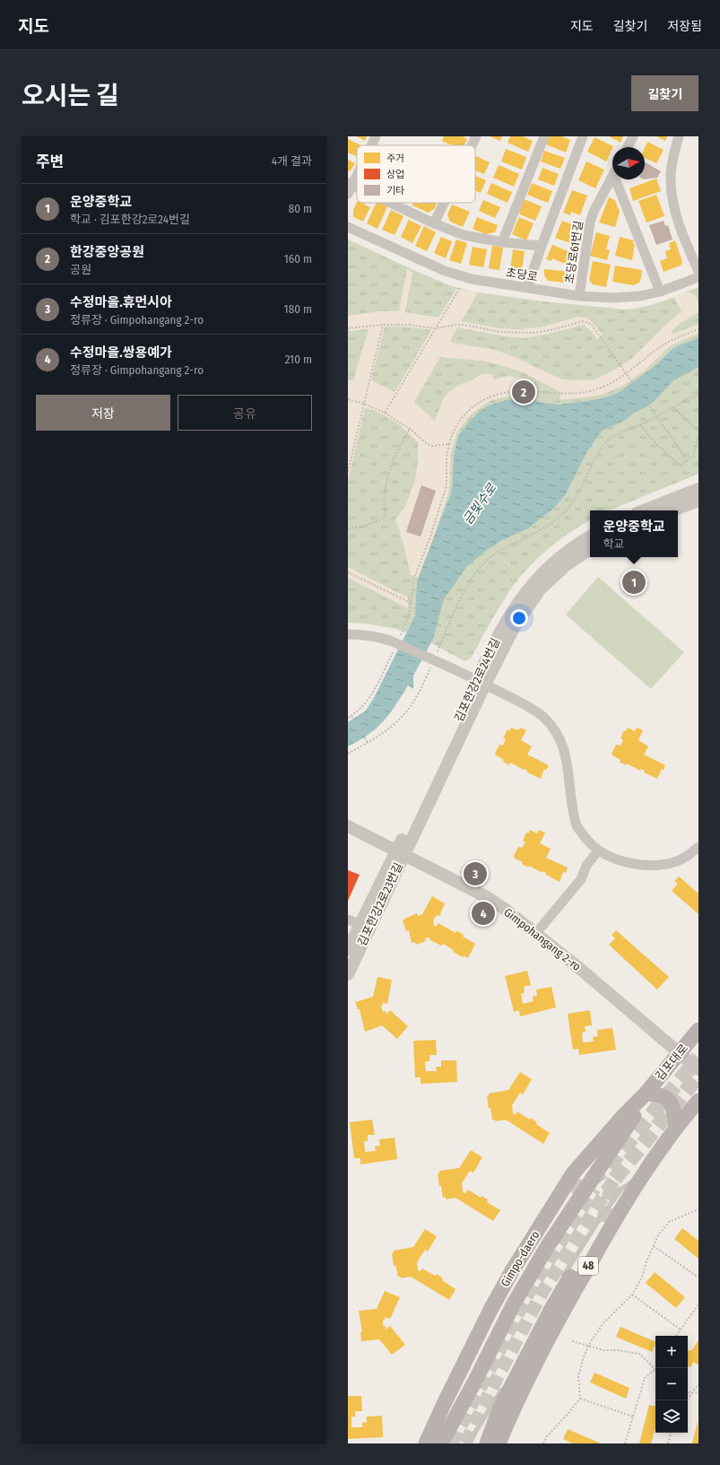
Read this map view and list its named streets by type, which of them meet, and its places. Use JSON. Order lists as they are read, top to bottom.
{
  "streets": {
    "main road": ["김포대로", "Gimpo-daero", "48"],
    "street": [
      "초당로61번길",
      "초당로",
      "김포한강2로24번길",
      "김포한강2로23번길",
      "Gimpohangang 2-ro"
    ]
  },
  "crossings": [
    ["초당로61번길", "초당로"],
    ["김포한강2로24번길", "김포한강2로23번길"],
    ["김포한강2로24번길", "Gimpohangang 2-ro"],
    ["김포한강2로23번길", "Gimpohangang 2-ro"],
    ["Gimpohangang 2-ro", "김포대로"],
    ["김포대로", "Gimpo-daero"]
  ],
  "water": ["금빛수로"],
  "legend": ["주거", "상업", "기타"],
  "north": "right",
  "page": {
    "header": "지도",
    "nav": ["지도", "길찾기", "저장됨"],
    "title": "오시는 길",
    "buttons": [
      "길찾기",
      ["저장", "공유"]
    ],
    "heading": ["주변", "4개 결과"],
    "list": [
      {
        "mark": "1",
        "name": "운양중학교",
        "note": "학교 · 김포한강2로24번길",
        "value": "80 m"
      },
      {
        "mark": "2",
        "name": "한강중앙공원",
        "note": "공원",
        "value": "160 m"
      },
      {
        "mark": "3",
        "name": "수정마을.휴먼시아",
        "note": "정류장 · Gimpohangang 2-ro",
        "value": "180 m"
      },
      {
        "mark": "4",
        "name": "수정마을.쌍용예가",
        "note": "정류장 · Gimpohangang 2-ro",
        "value": "210 m"
      }
    ],
    "pins": [
      "2",
      "1",
      "3",
      "4"
    ],
    "popup": ["운양중학교", "학교"],
    "map_buttons": ["+", "−"]
  }
}
